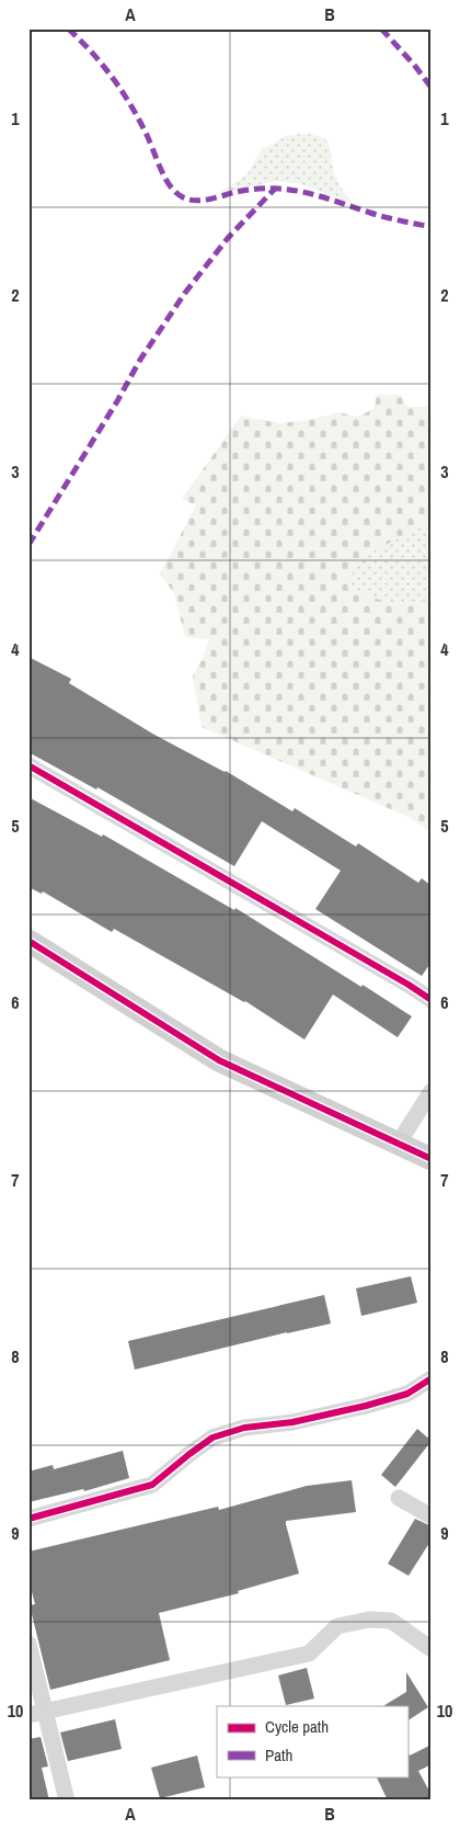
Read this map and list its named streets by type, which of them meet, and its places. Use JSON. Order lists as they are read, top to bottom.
{
  "legend": ["Cycle path", "Path"],
  "grid": {
    "columns": ["A", "B"],
    "rows": [
      "1",
      "2",
      "3",
      "4",
      "5",
      "6",
      "7",
      "8",
      "9",
      "10"
    ]
  }
}
